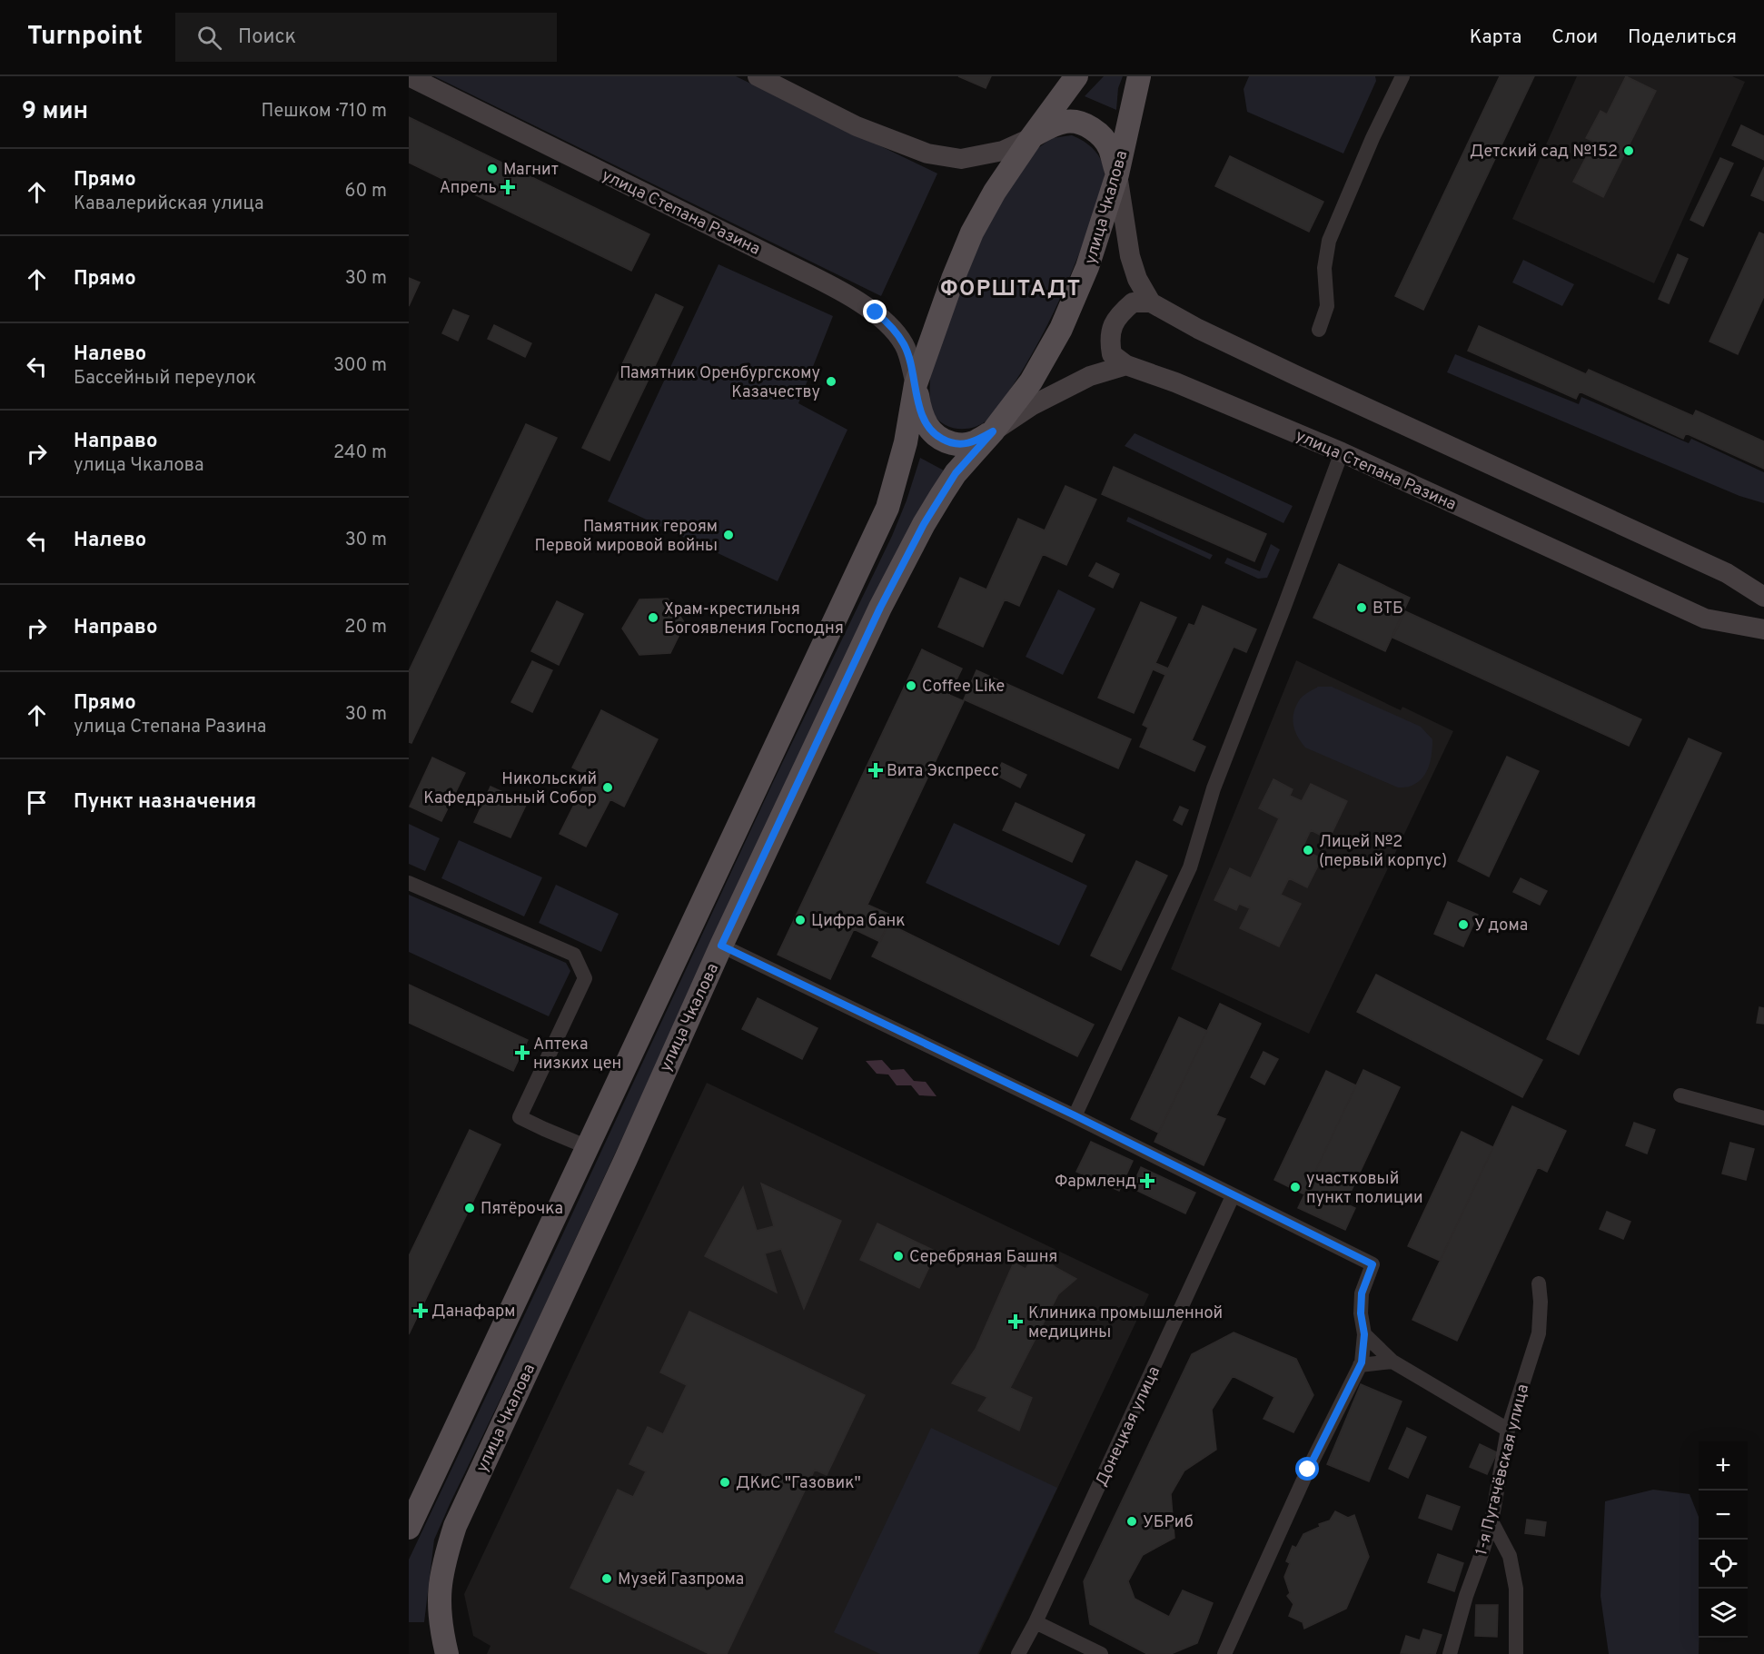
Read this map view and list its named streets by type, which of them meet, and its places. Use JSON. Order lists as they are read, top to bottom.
{
  "streets": {
    "main road": ["улица Чкалова", "улица Степана Разина"],
    "street": ["Донецкая улица", "1-я Пугачёвская улица"]
  },
  "districts": ["ФОРШТАДТ"],
  "places": {
    "other": [
      "Детский сад №152",
      "Магнит",
      "Памятник Оренбургскому Казачеству",
      "Памятник героям Первой мировой войны",
      "ВТБ",
      "Храм-крестильня Богоявления Господня",
      "Coffee Like",
      "Никольский Кафедральный Собор",
      "Лицей №2 (первый корпус)",
      "Цифра банк",
      "У дома",
      "участковый пункт полиции",
      "Пятёрочка",
      "Серебряная Башня",
      "ДКиC \"Газовик\"",
      "УБРиб",
      "Музей Газпрома"
    ],
    "health": [
      "Апрель",
      "Вита Экспресс",
      "Аптека низких цен",
      "Фармленд",
      "Данафарм",
      "Клиника промышленной медицины"
    ]
  },
  "page": {
    "header": "Turnpoint",
    "search": "Поиск",
    "nav": ["Карта", "Слои", "Поделиться"],
    "heading": ["9 мин", "Пешком · 710 m"],
    "list": [
      ["Прямо", "Кавалерийская улица", "60 m"],
      ["Прямо", "30 m"],
      ["Налево", "Бассейный переулок", "300 m"],
      ["Направо", "улица Чкалова", "240 m"],
      ["Налево", "30 m"],
      ["Направо", "20 m"],
      ["Прямо", "улица Степана Разина", "30 m"],
      "Пункт назначения"
    ],
    "map_buttons": ["+", "−"]
  }
}
